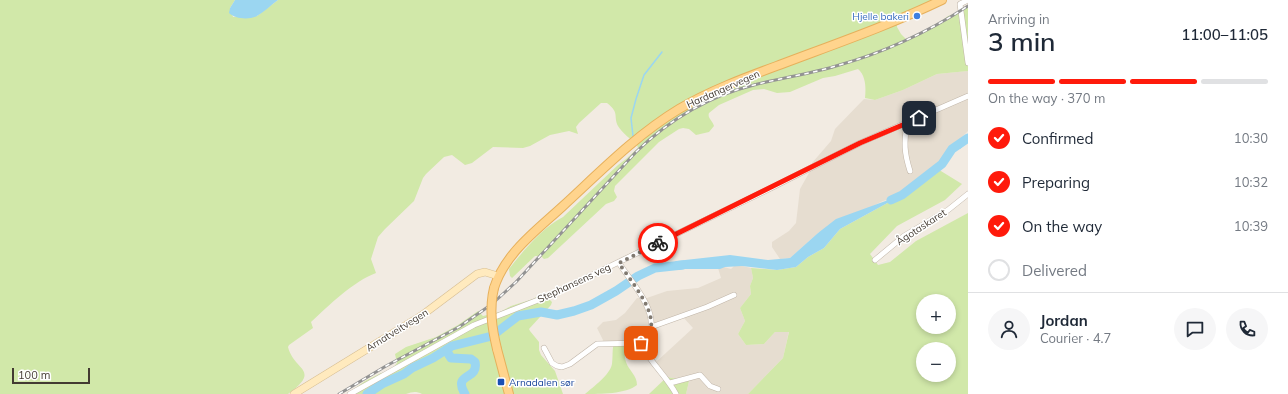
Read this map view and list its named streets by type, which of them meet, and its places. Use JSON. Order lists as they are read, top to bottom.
{
  "streets": {
    "main road": ["Hardangervegen", "Arnatveitvegen"],
    "street": ["Ågotaskaret", "Stephansens veg"]
  },
  "crossings": [
    ["Hardangervegen", "Arnatveitvegen"]
  ],
  "places": {
    "other": ["Hjelle bakeri"],
    "transit": ["Arnadalen sør"]
  },
  "scale_bar": "100 m",
  "page": {
    "heading": ["3 min", "Arriving in", "11:00–11:05"],
    "panel": ["Jordan", "Courier · 4.7"],
    "bar": "On the way · 370 m",
    "list": [
      ["Confirmed", "10:30"],
      ["Preparing", "10:32"],
      ["On the way", "10:39"],
      "Delivered"
    ],
    "map_buttons": ["+", "−"],
    "scale": "100 m"
  }
}
